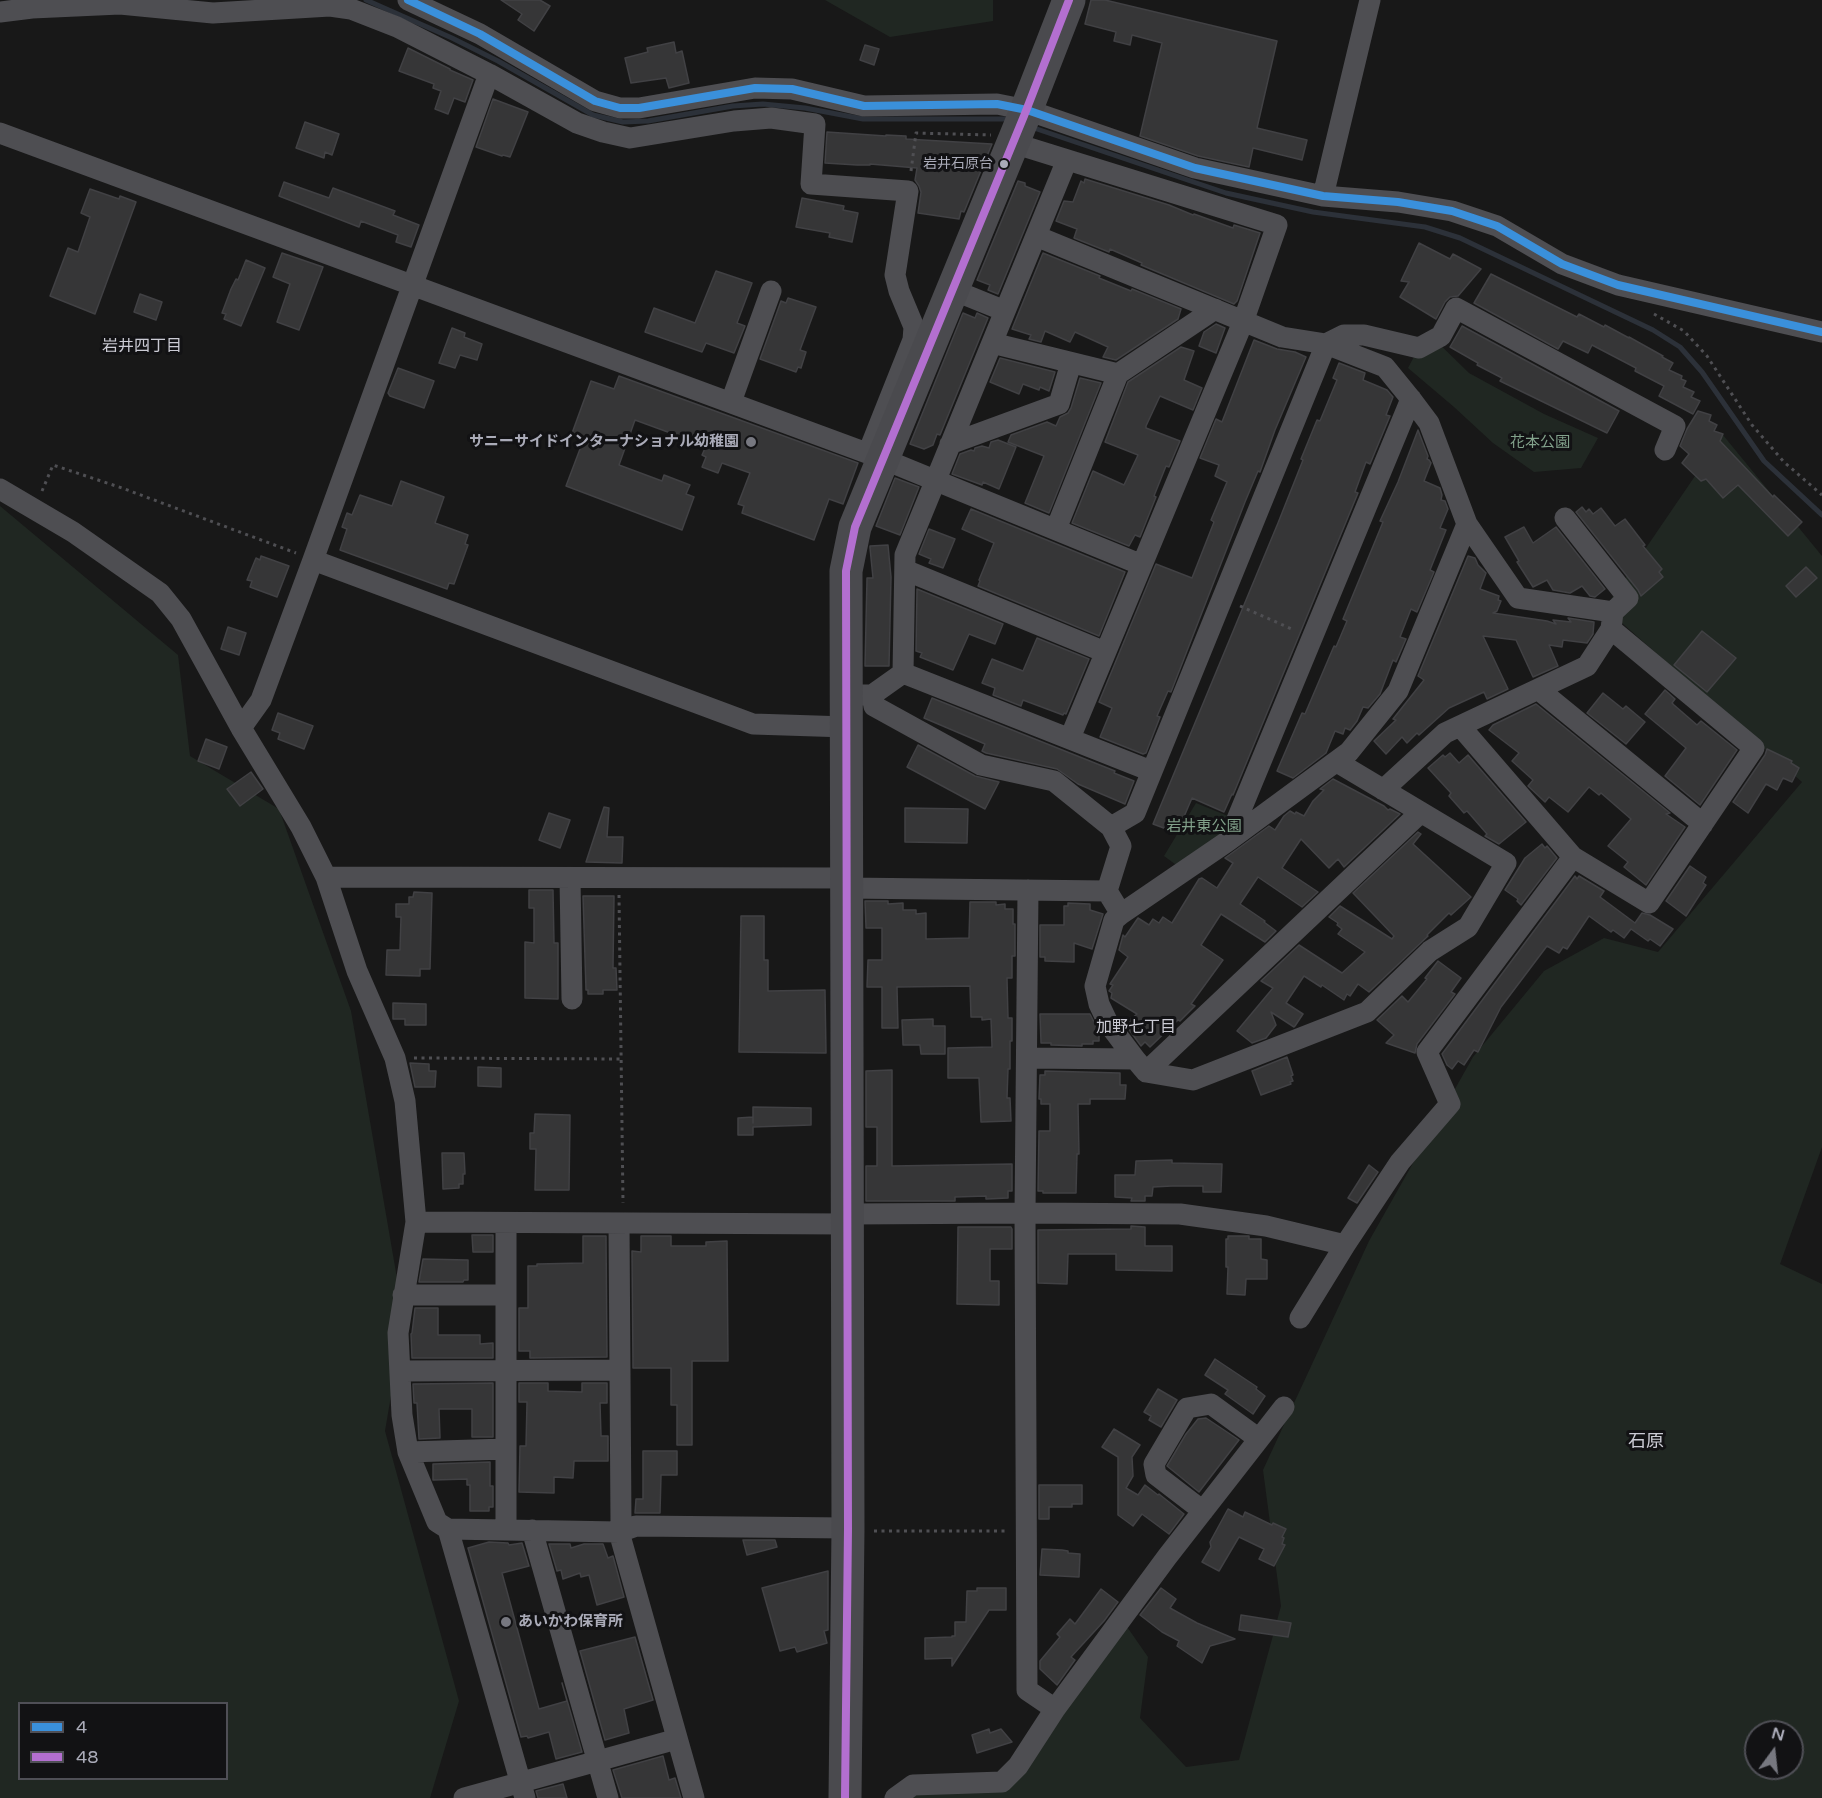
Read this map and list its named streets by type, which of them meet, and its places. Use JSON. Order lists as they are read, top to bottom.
{
  "districts": ["岩井四丁目", "加野七丁目", "石原"],
  "parks": ["花本公園", "岩井東公園"],
  "places": ["岩井石原台", "サニーサイドインターナショナル幼稚園", "あいかわ保育所"],
  "lines": ["transit line 4", "transit line 48"],
  "legend": ["4", "48"],
  "north": "top"
}
